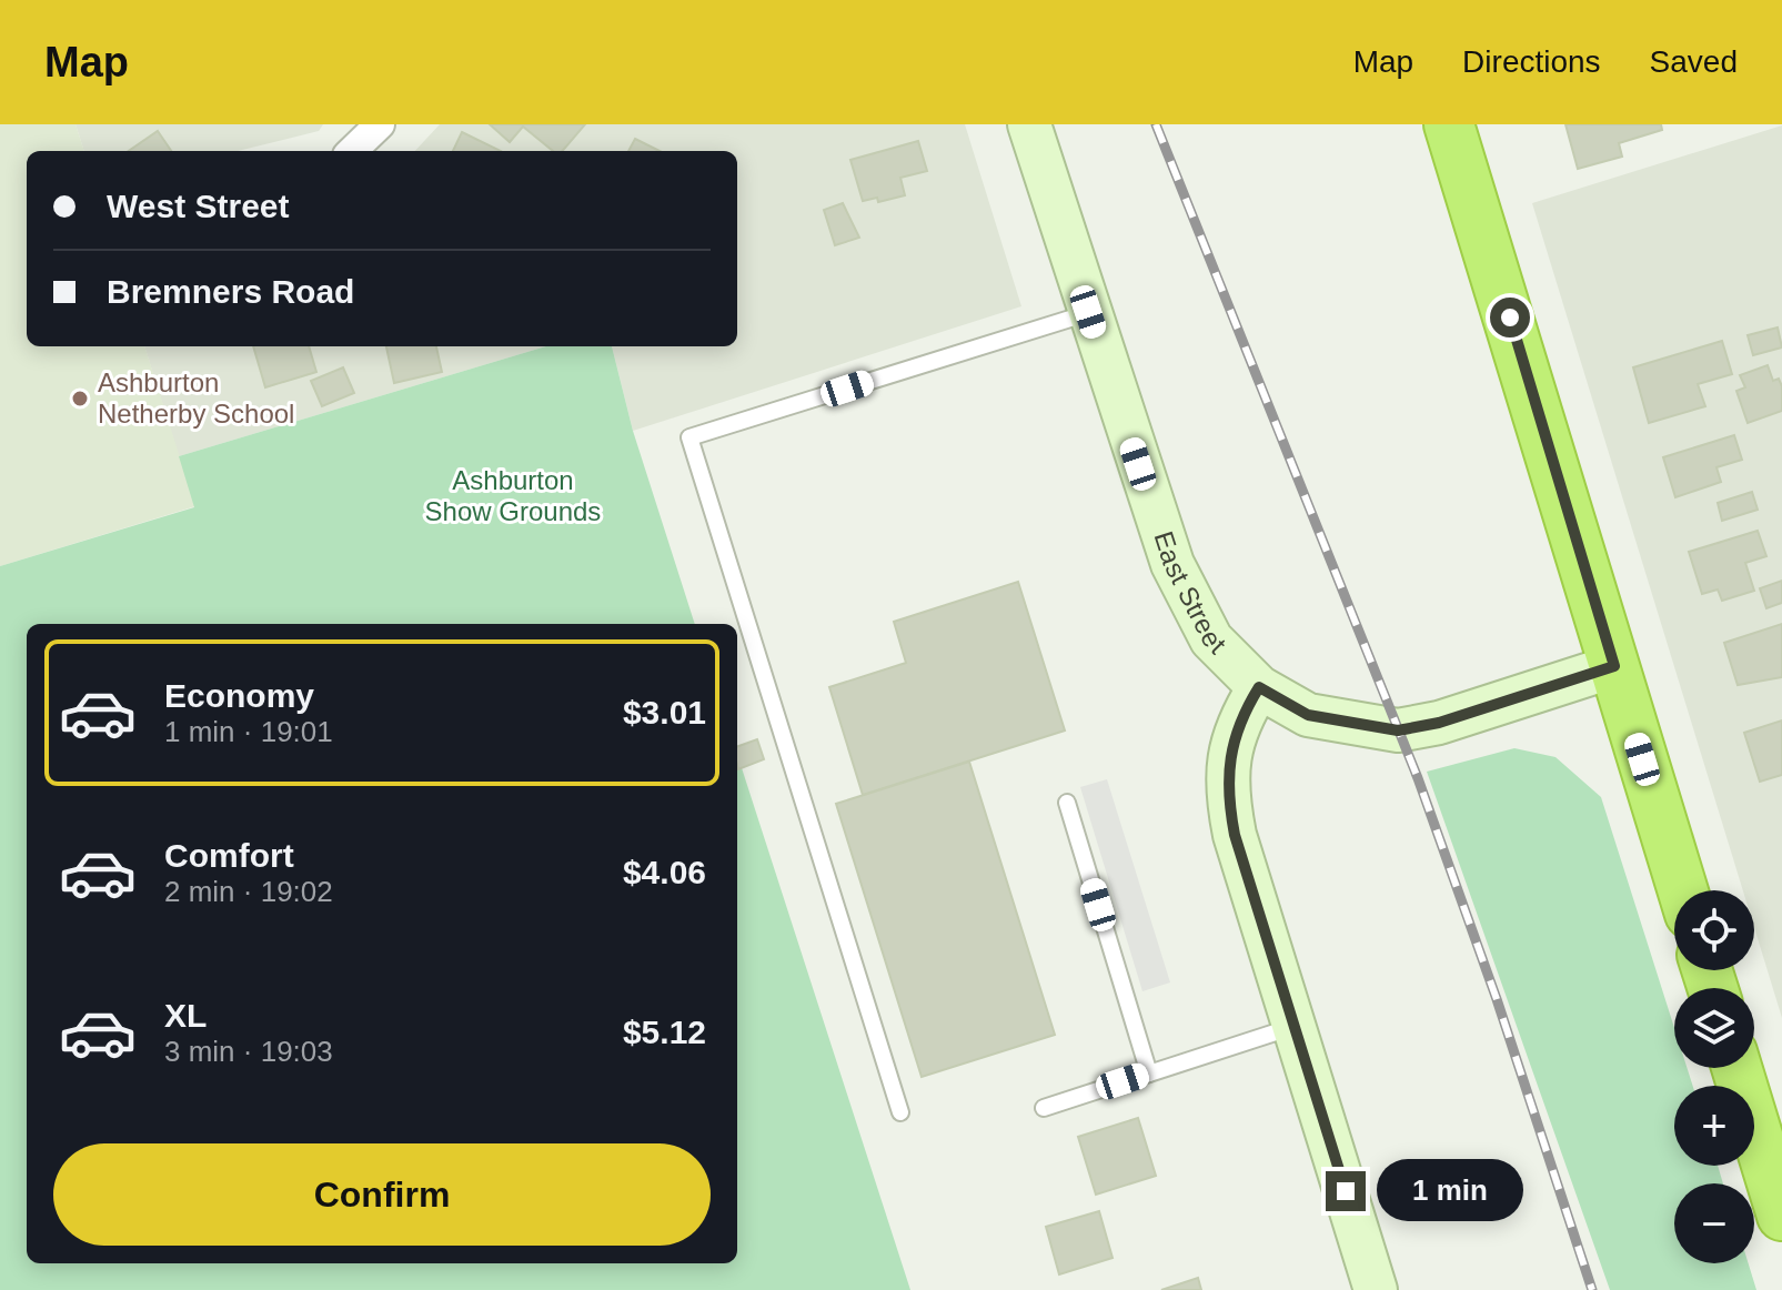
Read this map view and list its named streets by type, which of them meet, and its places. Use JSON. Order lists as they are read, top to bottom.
{
  "streets": {
    "main road": ["East Street"]
  },
  "parks": ["Ashburton Show Grounds"],
  "places": ["Ashburton Netherby School"],
  "page": {
    "header": "Map",
    "nav": ["Map", "Directions", "Saved"],
    "banner": ["West Street", "Bremners Road"],
    "list": [
      {
        "name": "Economy",
        "note": "1 min · 19:01",
        "value": "$3.01"
      },
      {
        "name": "Comfort",
        "note": "2 min · 19:02",
        "value": "$4.06"
      },
      {
        "name": "XL",
        "note": "3 min · 19:03",
        "value": "$5.12"
      }
    ],
    "map_buttons": ["+", "−"],
    "buttons": "Confirm",
    "bubble": "1 min"
  }
}
